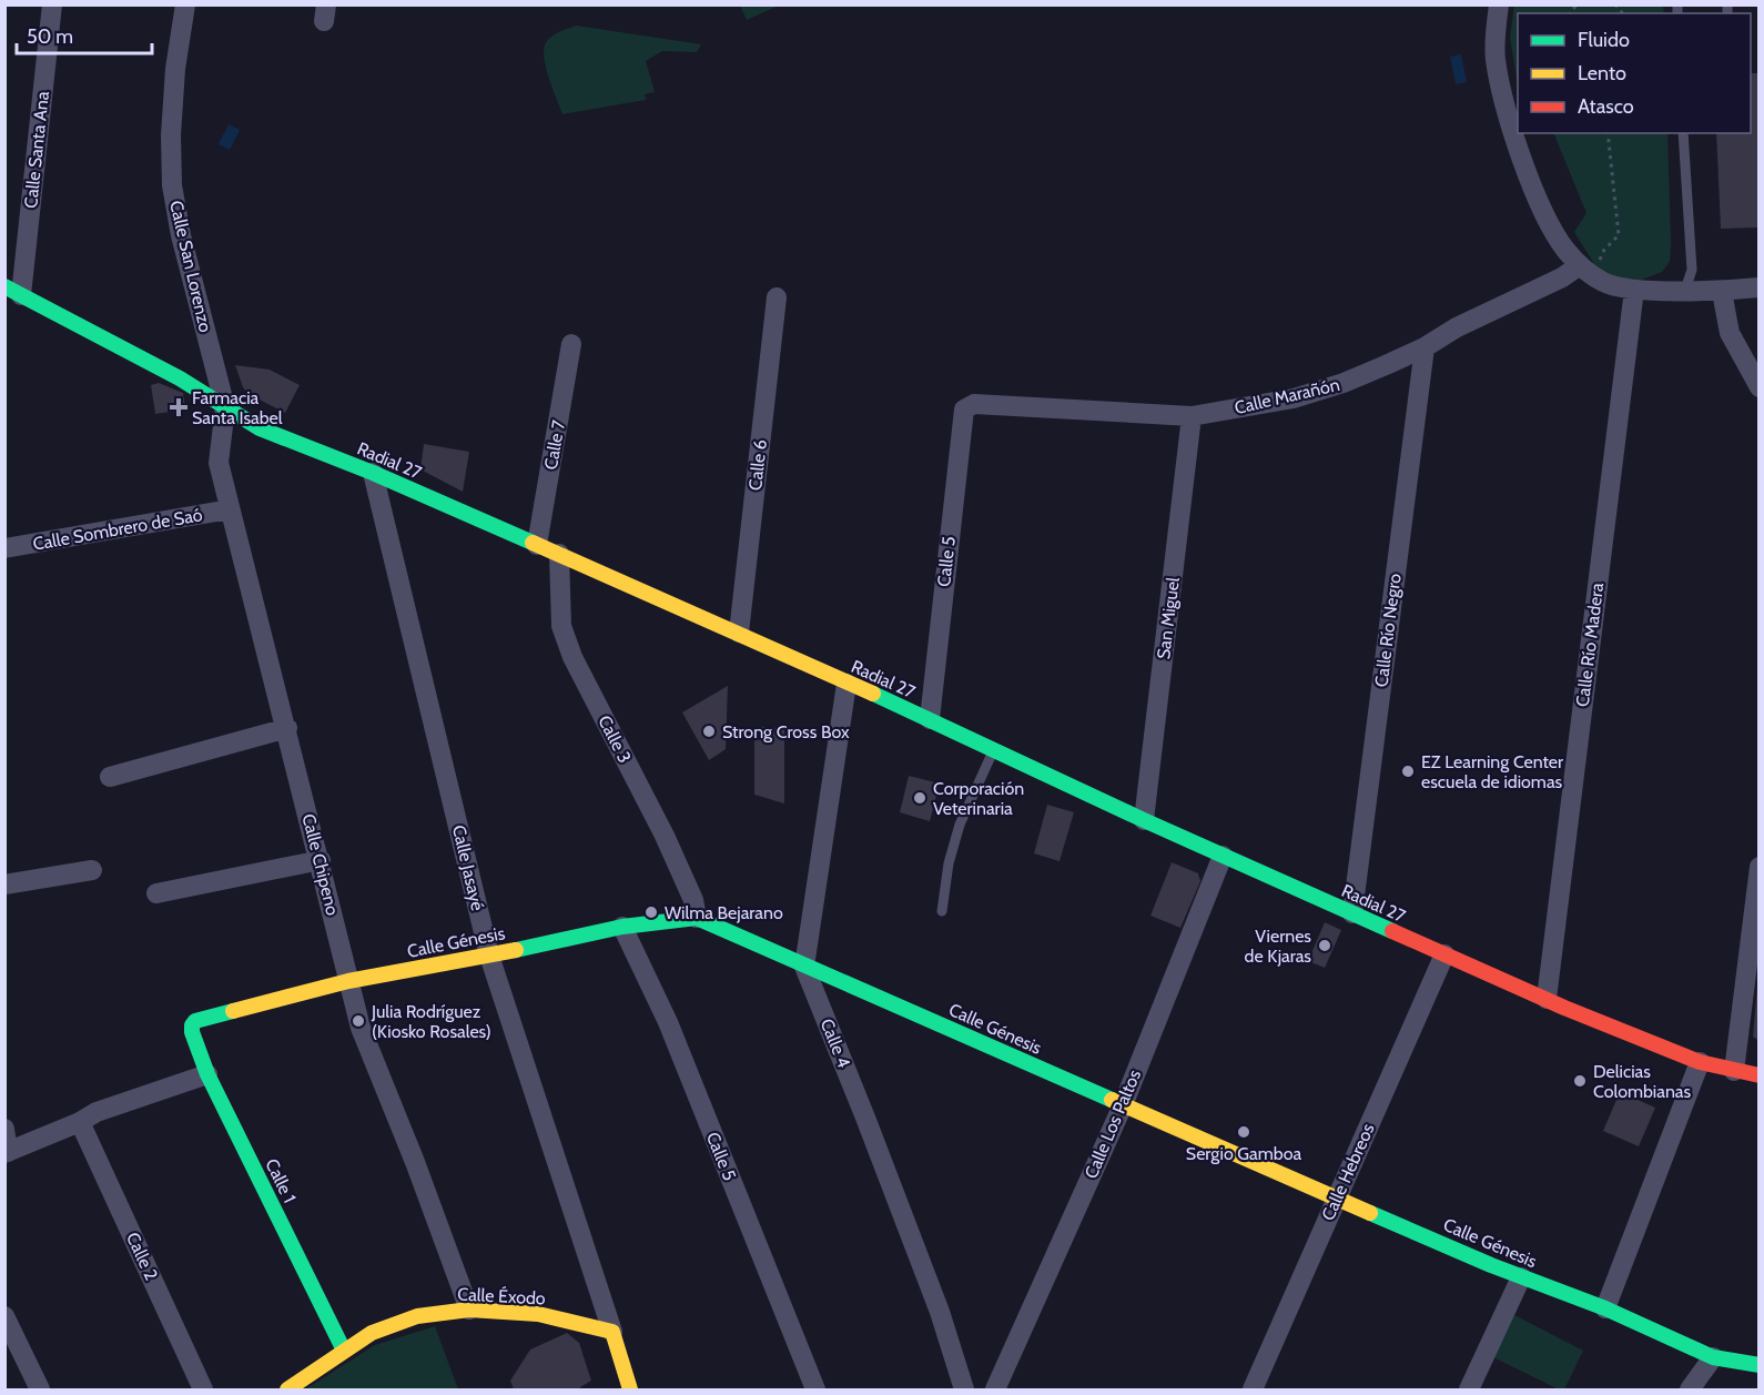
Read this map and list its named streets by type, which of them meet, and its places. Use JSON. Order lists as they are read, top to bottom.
{
  "streets": {
    "street": [
      "Calle Santa Ana",
      "Calle San Lorenzo",
      "Calle Marañón",
      "Calle 7",
      "Radial 27",
      "Calle 6",
      "Calle Sombrero de Saó",
      "Calle 5",
      "San Miguel",
      "Calle Río Negro",
      "Calle Río Madera",
      "Calle 3",
      "Calle Chipeno",
      "Calle Jasayé",
      "Calle Génesis",
      "Calle 4",
      "Calle Los Paltos",
      "Calle Hebreos",
      "Calle 1",
      "Calle 2",
      "Calle Éxodo"
    ]
  },
  "crossings": [
    ["Calle Santa Ana", "Radial 27"],
    ["Calle San Lorenzo", "Radial 27"],
    ["Calle San Lorenzo", "Calle Chipeno"],
    ["Calle Marañón", "Calle 5"],
    ["Calle Marañón", "San Miguel"],
    ["Calle Marañón", "Calle Río Negro"],
    ["Calle 7", "Radial 27"],
    ["Radial 27", "Calle 6"],
    ["Radial 27", "Calle 5"],
    ["Radial 27", "San Miguel"],
    ["Radial 27", "Calle Río Negro"],
    ["Radial 27", "Calle Río Madera"],
    ["Radial 27", "Calle 3"],
    ["Radial 27", "Calle Chipeno"],
    ["Radial 27", "Calle Jasayé"],
    ["Radial 27", "Calle Los Paltos"],
    ["Radial 27", "Calle Hebreos"],
    ["Calle Sombrero de Saó", "Calle Chipeno"],
    ["Calle 5", "Calle Génesis"],
    ["Calle 3", "Calle Génesis"],
    ["Calle Chipeno", "Calle Génesis"],
    ["Calle Chipeno", "Calle Éxodo"],
    ["Calle Jasayé", "Calle Génesis"],
    ["Calle Jasayé", "Calle Éxodo"],
    ["Calle Génesis", "Calle 4"],
    ["Calle Génesis", "Calle Los Paltos"],
    ["Calle Génesis", "Calle Hebreos"],
    ["Calle Génesis", "Calle 1"],
    ["Calle 1", "Calle Éxodo"]
  ],
  "places": {
    "health": ["Farmacia Santa Isabel"],
    "other": [
      "Strong Cross Box",
      "EZ Learning Center escuela de idiomas",
      "Corporación Veterinaria",
      "Wilma Bejarano",
      "Viernes de Kjaras",
      "Julia Rodríguez (Kiosko Rosales)",
      "Delicias Colombianas",
      "Sergio Gamboa"
    ]
  },
  "legend": ["Fluido", "Lento", "Atasco"],
  "scale_bar": "50 m"
}
